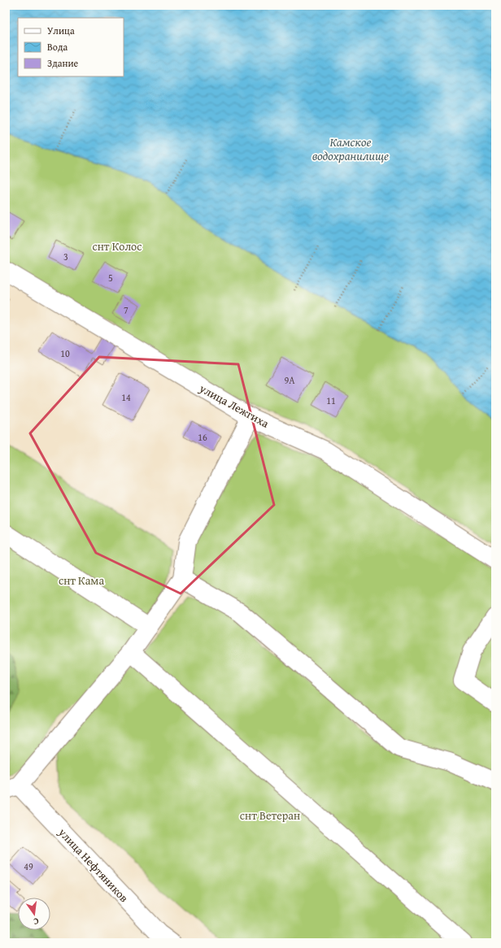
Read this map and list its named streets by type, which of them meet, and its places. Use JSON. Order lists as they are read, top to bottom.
{
  "streets": {
    "street": ["улица Лежгиха", "улица Нефтяников"]
  },
  "water": ["Камское водохранилище"],
  "parks": ["снт Колос", "снт Кама", "снт Ветеран"],
  "house_numbers": [
    "3",
    "5",
    "7",
    "10",
    "9А",
    "14",
    "11",
    "16",
    "49"
  ],
  "legend": ["Улица", "Вода", "Здание"],
  "north": "bottom"
}
